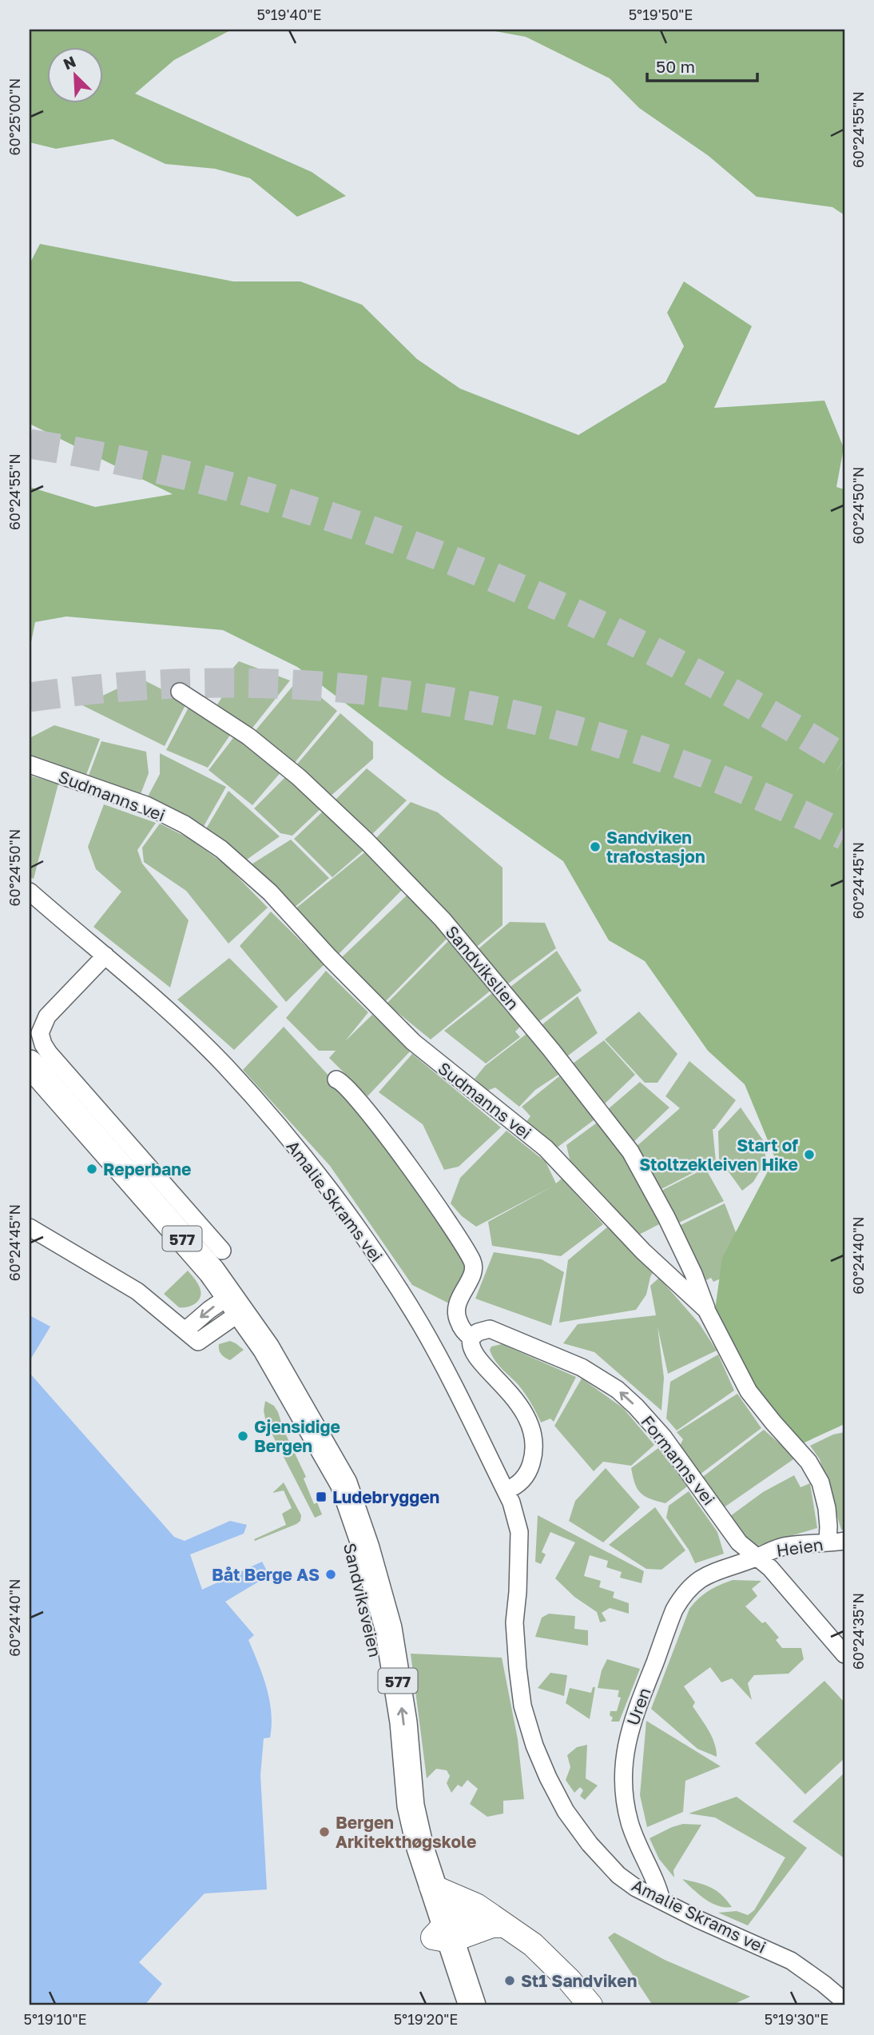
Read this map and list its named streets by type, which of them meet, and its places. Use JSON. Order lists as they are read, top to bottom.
{
  "streets": {
    "main road": ["577", "Sandviksveien"],
    "street": [
      "Sudmanns vei",
      "Sandvikslien",
      "Amalie Skrams vei",
      "Formanns vei",
      "Heien",
      "Uren"
    ]
  },
  "crossings": [
    ["Sudmanns vei", "Sandvikslien"],
    ["Sudmanns vei", "Heien"],
    ["Amalie Skrams vei", "Uren"],
    ["577", "Sandviksveien"],
    ["Formanns vei", "Heien"],
    ["Formanns vei", "Uren"],
    ["Heien", "Uren"]
  ],
  "one_way": ["Formanns vei"],
  "places": {
    "other": [
      "Sandviken trafostasjon",
      "Start of Stoltzekleiven Hike",
      "Reperbane",
      "Gjensidige Bergen",
      "Båt Berge AS",
      "Bergen Arkitekthøgskole",
      "St1 Sandviken"
    ],
    "transit": ["Ludebryggen"]
  },
  "scale_bar": "50 m",
  "north": "top left",
  "coordinates": [
    "5°19'40\"E",
    "5°19'50\"E",
    "60°25'00\"N",
    "60°24'55\"N",
    "60°24'50\"N",
    "60°24'45\"N",
    "60°24'40\"N",
    "60°24'35\"N",
    "5°19'10\"E",
    "5°19'20\"E",
    "5°19'30\"E"
  ]
}
